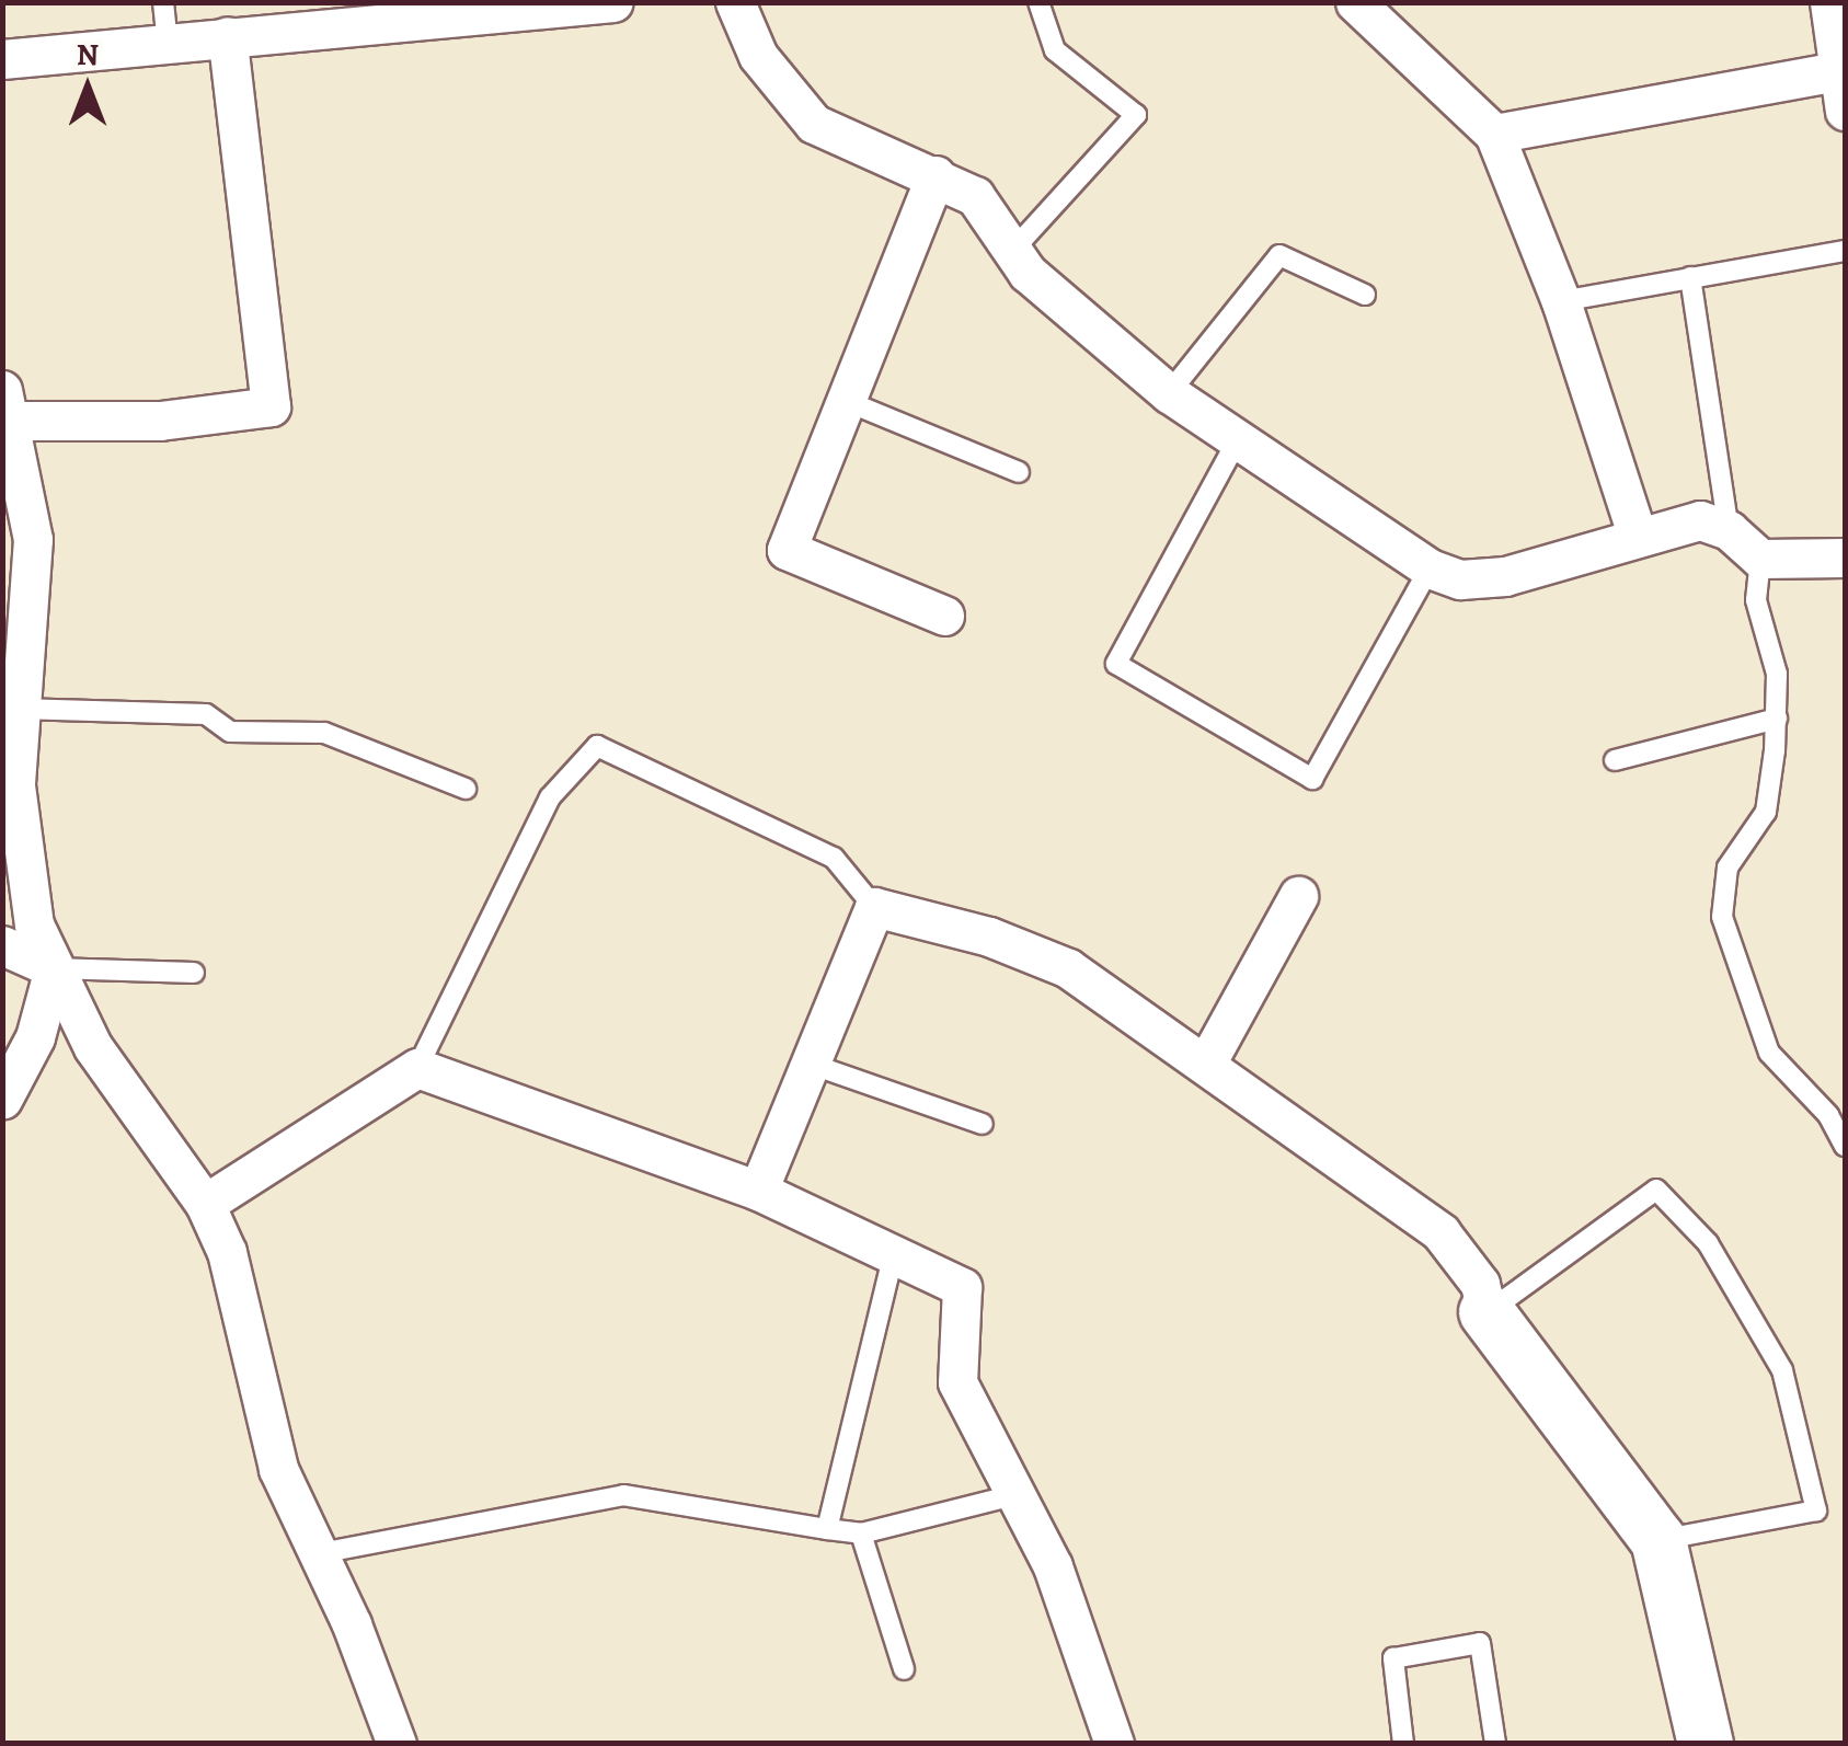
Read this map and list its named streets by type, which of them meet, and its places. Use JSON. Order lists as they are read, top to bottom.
{
  "north": "top"
}
